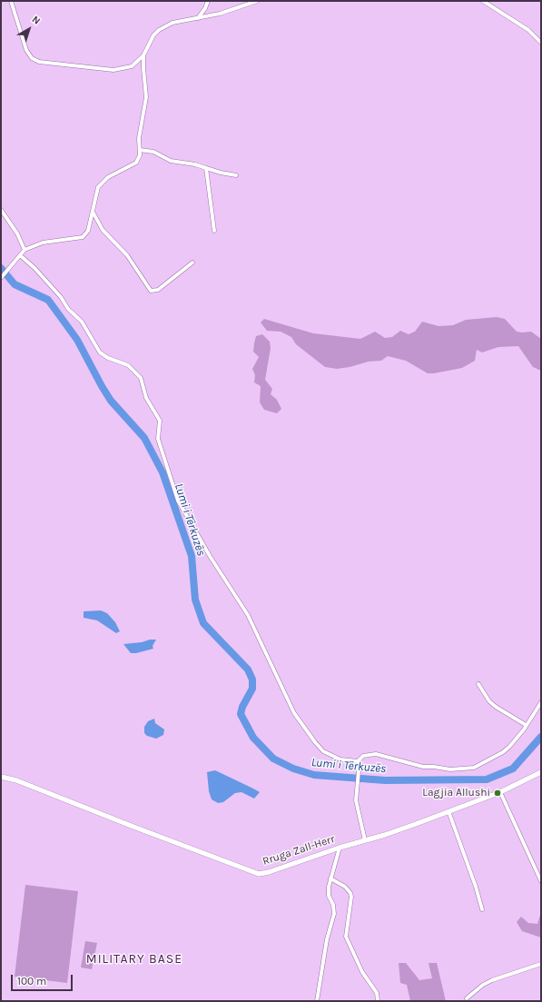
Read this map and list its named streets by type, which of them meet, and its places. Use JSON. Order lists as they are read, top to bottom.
{
  "streets": {
    "main road": ["Rruga Zall-Herr"]
  },
  "districts": ["MILITARY BASE"],
  "water": ["Lumi i Tërkuzës"],
  "places": ["Lagjia Allushi"],
  "scale_bar": "100 m",
  "north": "top right"
}
